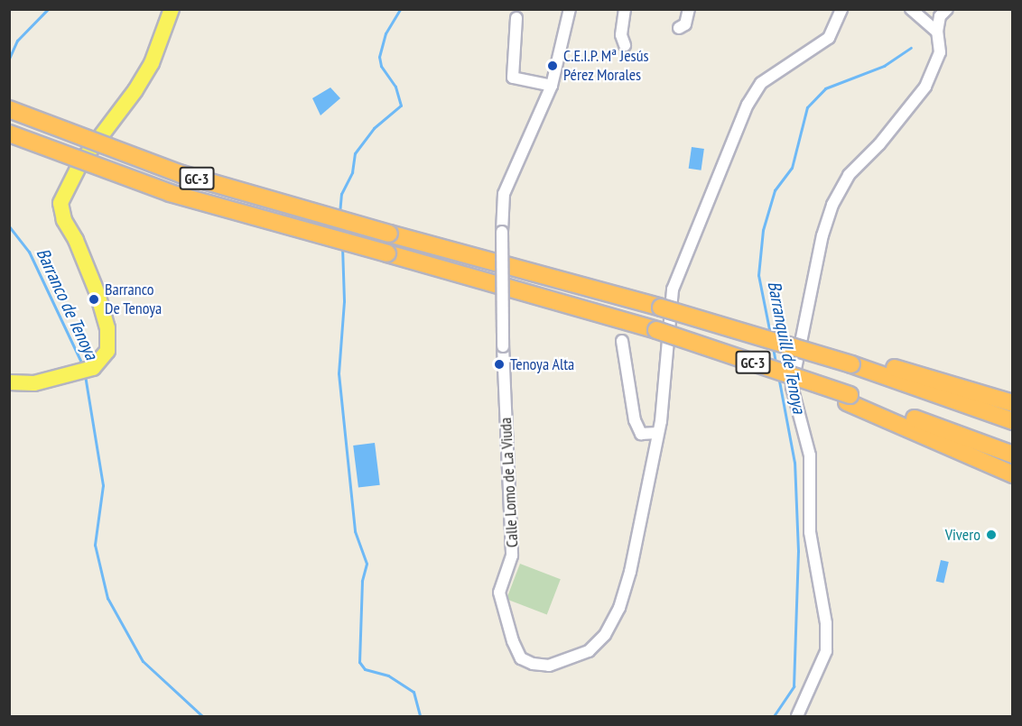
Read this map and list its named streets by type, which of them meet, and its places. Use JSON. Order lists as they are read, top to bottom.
{
  "streets": {
    "highway": ["GC-3"],
    "street": ["Calle Lomo de La Viuda"]
  },
  "water": ["Barranco de Tenoya", "Barranquill de Tenoya"],
  "places": [
    "C.E.I.P. Mª Jesús Pérez Morales",
    "Barranco De Tenoya",
    "Tenoya Alta",
    "Vivero"
  ]
}
